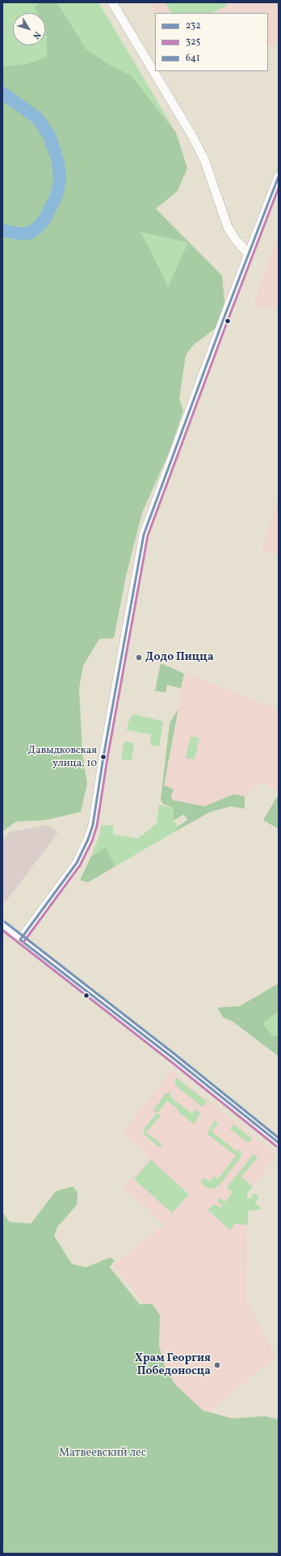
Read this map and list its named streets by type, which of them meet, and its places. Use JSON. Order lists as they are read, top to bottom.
{
  "parks": ["Матвеевский лес"],
  "places": ["Додо Пицца", "Давыдковская улица, 10", "Храм Георгия Победоносца"],
  "lines": ["transit line 232", "transit line 325", "transit line 641"],
  "legend": ["232", "325", "641"],
  "north": "bottom right"
}
